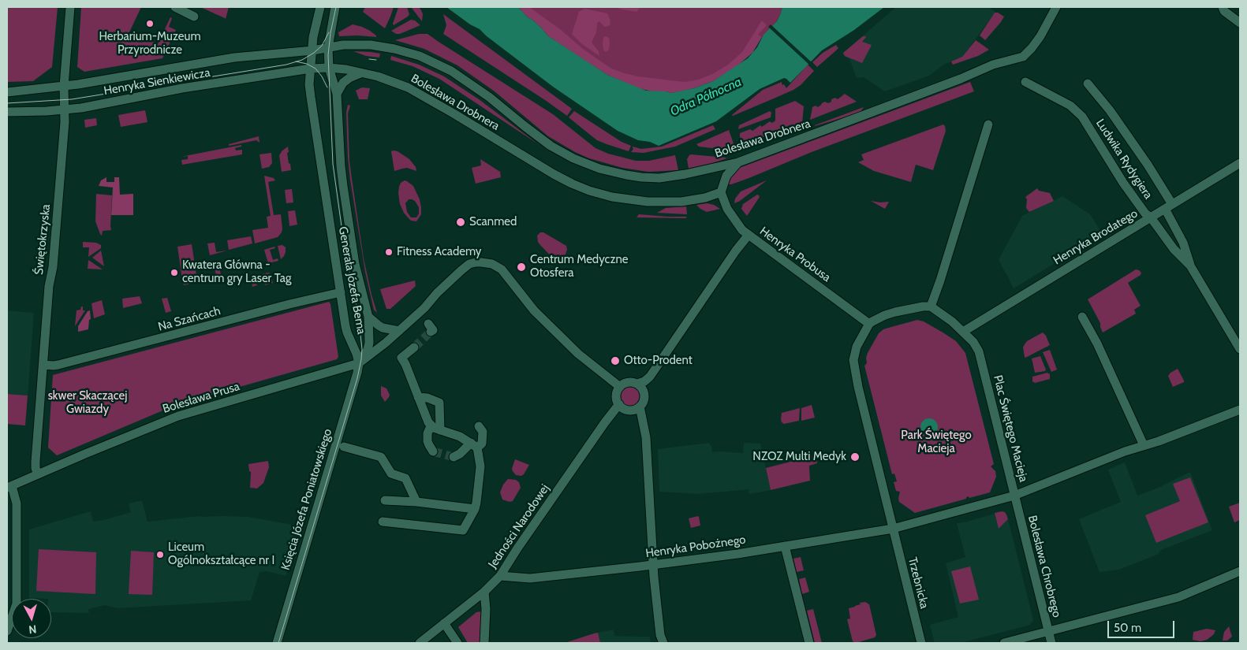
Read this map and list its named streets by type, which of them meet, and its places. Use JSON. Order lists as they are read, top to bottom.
{
  "streets": {
    "street": [
      "Henryka Sienkiewicza",
      "Bolesława Drobnera",
      "Ludwika Rydygiera",
      "Henryka Brodatego",
      "Świętokrzyska",
      "Henryka Probusa",
      "Generała Józefa Bema",
      "Na Szańcach",
      "Bolesława Prusa",
      "Plac Świętego Macieja",
      "Księcia Józefa Poniatowskiego",
      "Jedności Narodowej",
      "Henryka Pobożnego",
      "Bolesława Chrobrego",
      "Trzebnicka"
    ]
  },
  "crossings": [
    ["Henryka Sienkiewicza", "Bolesława Drobnera"],
    ["Henryka Sienkiewicza", "Świętokrzyska"],
    ["Henryka Sienkiewicza", "Generała Józefa Bema"],
    ["Bolesława Drobnera", "Henryka Probusa"],
    ["Bolesława Drobnera", "Generała Józefa Bema"],
    ["Ludwika Rydygiera", "Henryka Brodatego"],
    ["Henryka Brodatego", "Plac Świętego Macieja"],
    ["Świętokrzyska", "Na Szańcach"],
    ["Świętokrzyska", "Bolesława Prusa"],
    ["Generała Józefa Bema", "Na Szańcach"],
    ["Generała Józefa Bema", "Bolesława Prusa"],
    ["Generała Józefa Bema", "Księcia Józefa Poniatowskiego"],
    ["Bolesława Prusa", "Księcia Józefa Poniatowskiego"],
    ["Bolesława Prusa", "Jedności Narodowej"],
    ["Plac Świętego Macieja", "Henryka Pobożnego"],
    ["Plac Świętego Macieja", "Bolesława Chrobrego"],
    ["Plac Świętego Macieja", "Trzebnicka"],
    ["Jedności Narodowej", "Henryka Pobożnego"],
    ["Henryka Pobożnego", "Trzebnicka"]
  ],
  "water": ["Odra Północna"],
  "parks": ["skwer Skaczącej Gwiazdy", "Park Świętego Macieja"],
  "places": [
    "Herbarium-Muzeum Przyrodnicze",
    "Scanmed",
    "Fitness Academy",
    "Centrum Medyczne Otosfera",
    "Kwatera Główna - centrum gry Laser Tag",
    "Otto-Prodent",
    "NZOZ Multi Medyk",
    "Liceum Ogólnokształcące nr I"
  ],
  "scale_bar": "50 m",
  "north": "bottom"
}
